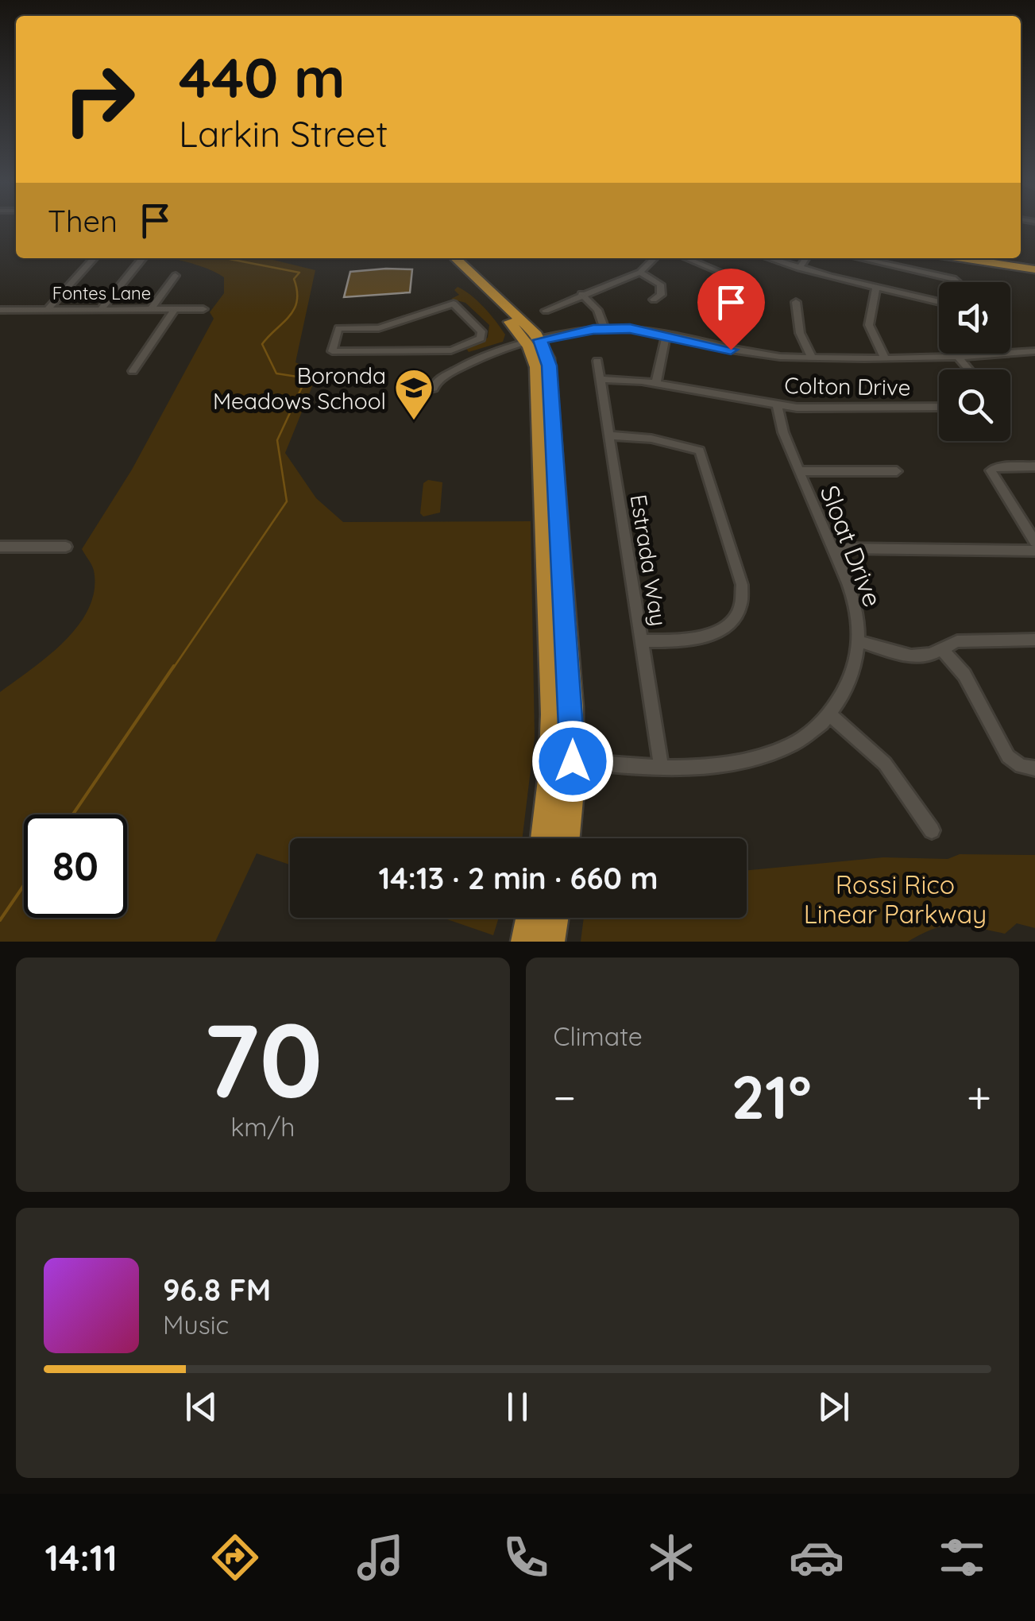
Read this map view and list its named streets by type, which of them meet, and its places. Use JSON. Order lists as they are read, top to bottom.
{
  "streets": {
    "street": [
      "Fontes Lane",
      "Colton Drive",
      "Sloat Drive",
      "Estrada Way"
    ]
  },
  "crossings": [
    ["Colton Drive", "Sloat Drive"],
    ["Colton Drive", "Estrada Way"],
    ["Sloat Drive", "Estrada Way"]
  ],
  "parks": ["Rossi Rico Linear Parkway"],
  "places": {
    "school or university": ["Boronda Meadows School"]
  },
  "page": {
    "turn": ["440 m", "Larkin Street"],
    "then": "Then",
    "limit": "80",
    "trip": "14:13 · 2 min · 660 m",
    "tile": [
      ["70", "km/h"],
      "Climate"
    ],
    "heat": ["−", "21°", "+"],
    "song": ["96.8 FM", "Music"],
    "tabs": "14:11"
  }
}
